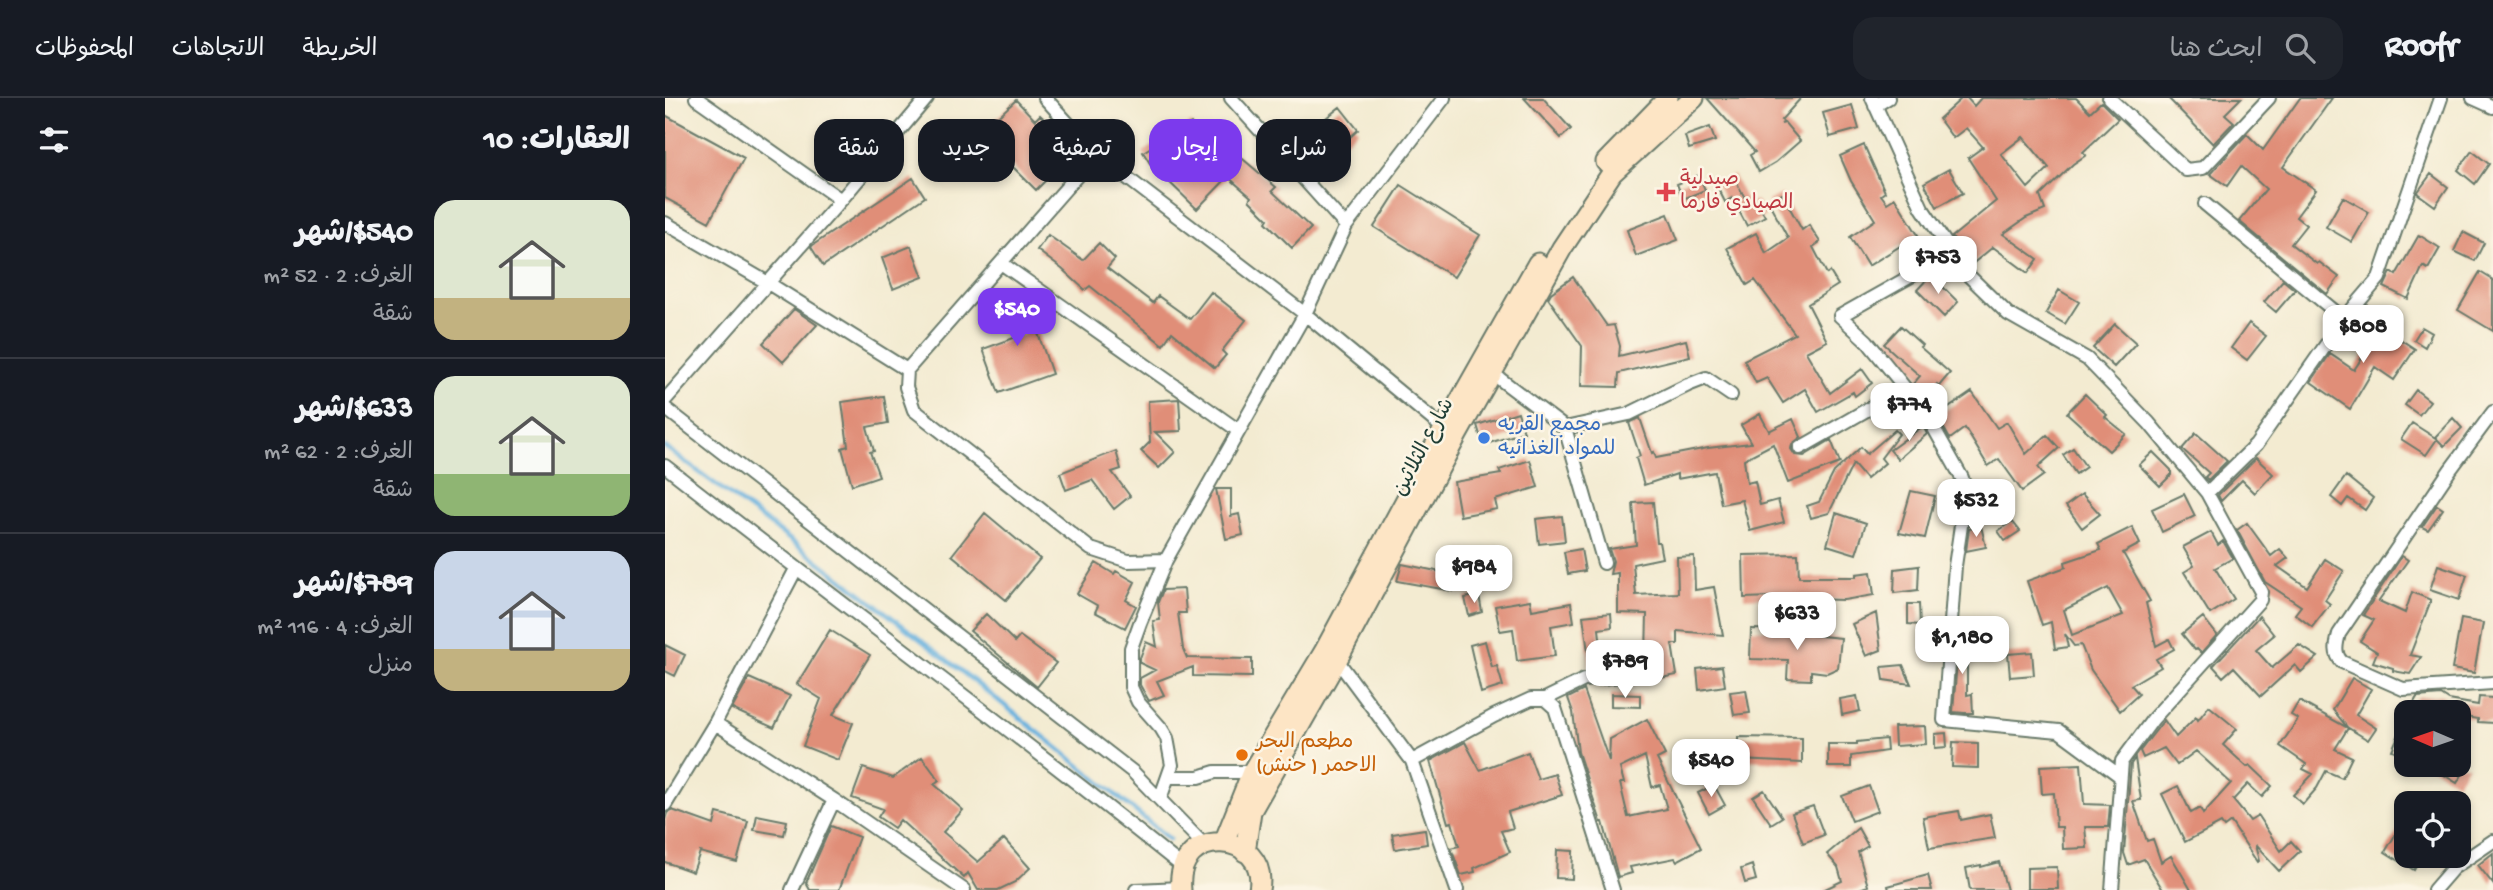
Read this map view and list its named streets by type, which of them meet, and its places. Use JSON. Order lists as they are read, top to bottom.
{
  "streets": {
    "main road": ["شارع الثلاثين"]
  },
  "places": {
    "health": ["صيدلية الصيادي فارما"],
    "other": ["مجمع القريه للمواد الغذائيه", "مطعم البحر الاحمر ( حنش)"]
  },
  "north": "left",
  "page": {
    "header": "Roofr",
    "search": "ابحث هنا",
    "nav": ["الخريطة", "الاتجاهات", "المحفوظات"],
    "heading": "العقارات: 10",
    "chip": [
      "شراء",
      "إيجار",
      "تصفية",
      "جديد",
      "شقة"
    ],
    "list": [
      {
        "name": "$540/شهر",
        "note": "الغرف: 2 · 52 m² · شقة"
      },
      {
        "name": "$633/شهر",
        "note": "الغرف: 2 · 62 m² · شقة"
      },
      {
        "name": "$789/شهر",
        "note": "الغرف: 4 · 116 m² · منزل"
      }
    ],
    "price": [
      "$753",
      "$540",
      "$808",
      "$774",
      "$532",
      "$984",
      "$633",
      "$1,180",
      "$789",
      "$540"
    ]
  }
}
